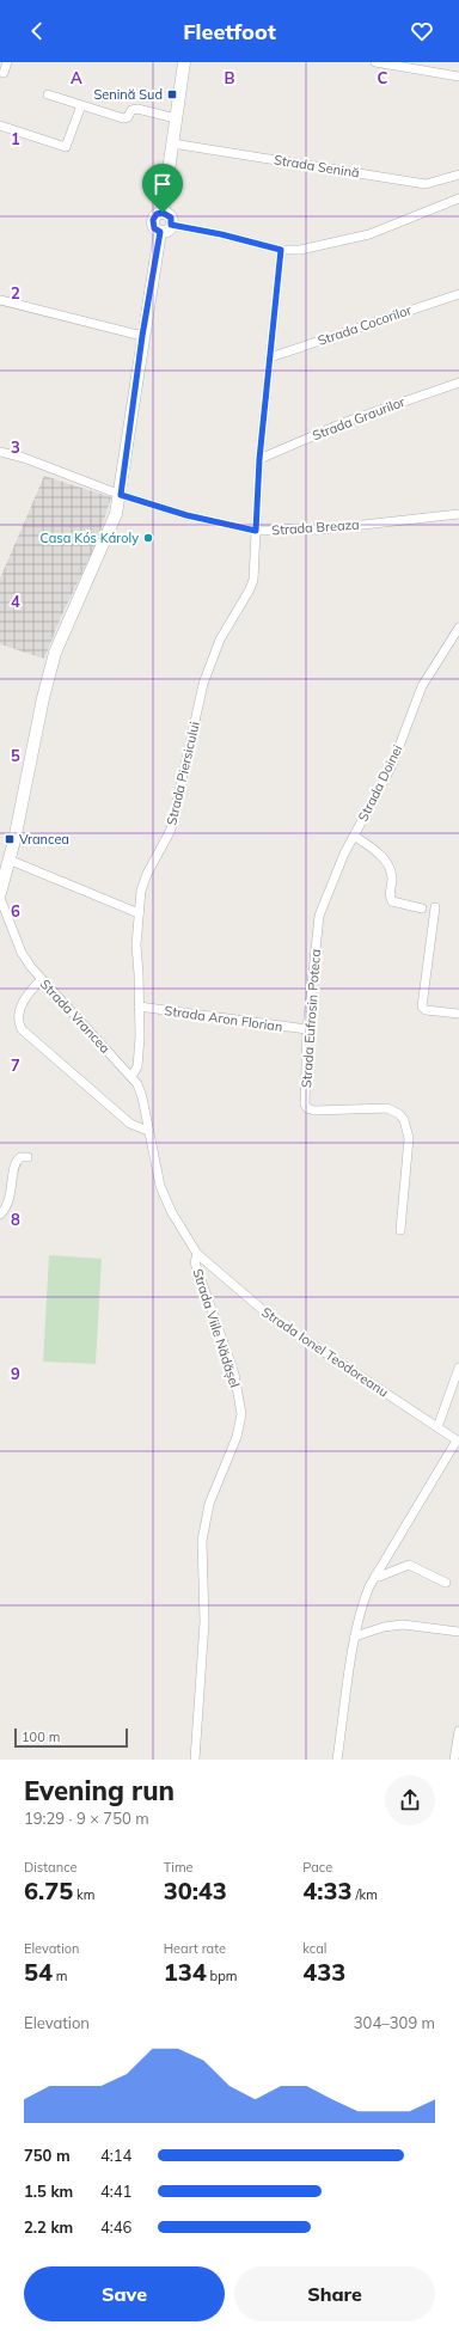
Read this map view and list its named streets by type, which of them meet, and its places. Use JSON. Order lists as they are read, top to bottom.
{
  "streets": {
    "street": [
      "Strada Senină",
      "Strada Cocorilor",
      "Strada Graurilor",
      "Strada Breaza",
      "Strada Piersicului",
      "Strada Doinei",
      "Strada Vrancea",
      "Strada Aron Florian",
      "Strada Eufrosin Poteca",
      "Strada Viile Nădășel",
      "Strada Ionel Teodoreanu"
    ]
  },
  "crossings": [
    ["Strada Cocorilor", "Strada Piersicului"],
    ["Strada Graurilor", "Strada Piersicului"],
    ["Strada Breaza", "Strada Piersicului"],
    ["Strada Piersicului", "Strada Vrancea"],
    ["Strada Piersicului", "Strada Aron Florian"],
    ["Strada Doinei", "Strada Eufrosin Poteca"],
    ["Strada Vrancea", "Strada Viile Nădășel"],
    ["Strada Aron Florian", "Strada Eufrosin Poteca"],
    ["Strada Viile Nădășel", "Strada Ionel Teodoreanu"]
  ],
  "places": {
    "transit": ["Senină Sud", "Vrancea"],
    "other": ["Casa Kós Károly"]
  },
  "scale_bar": "100 m",
  "page": {
    "header": "Fleetfoot",
    "scale": "100 m",
    "heading": ["Evening run", "19:29 · 9 × 750 m"],
    "stats": [
      ["Distance", "6.75 km"],
      ["Time", "30:43"],
      ["Pace", "4:33 /km"],
      ["Elevation", "54 m"],
      ["Heart rate", "134 bpm"],
      ["kcal", "433"]
    ],
    "chart": ["Elevation", "304–309 m"],
    "list": [
      {
        "name": "750 m",
        "note": "4:14"
      },
      {
        "name": "1.5 km",
        "note": "4:41"
      },
      {
        "name": "2.2 km",
        "note": "4:46"
      }
    ],
    "buttons": ["Save", "Share"]
  },
  "grid": {
    "columns": ["A", "B", "C"],
    "rows": [
      "1",
      "2",
      "3",
      "4",
      "5",
      "6",
      "7",
      "8",
      "9"
    ]
  }
}
